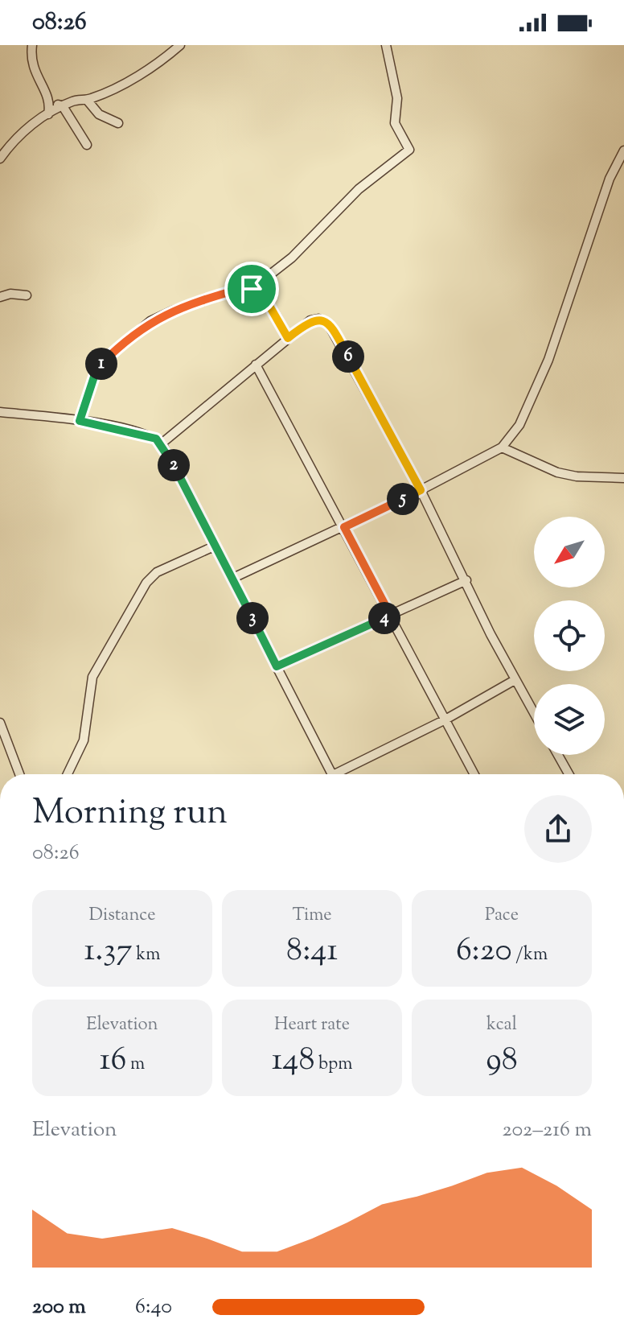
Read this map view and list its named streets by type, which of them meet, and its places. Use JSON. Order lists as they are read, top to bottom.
{
  "north": "bottom left",
  "page": {
    "status": "08:26",
    "pins": [
      "6",
      "1",
      "2",
      "5",
      "3",
      "4"
    ],
    "heading": ["Morning run", "08:26"],
    "stats": [
      ["Distance", "1.37 km"],
      ["Time", "8:41"],
      ["Pace", "6:20 /km"],
      ["Elevation", "16 m"],
      ["Heart rate", "148 bpm"],
      ["kcal", "98"]
    ],
    "chart": ["Elevation", "202–216 m"],
    "list": [
      {
        "name": "200 m",
        "note": "6:40"
      }
    ]
  }
}
